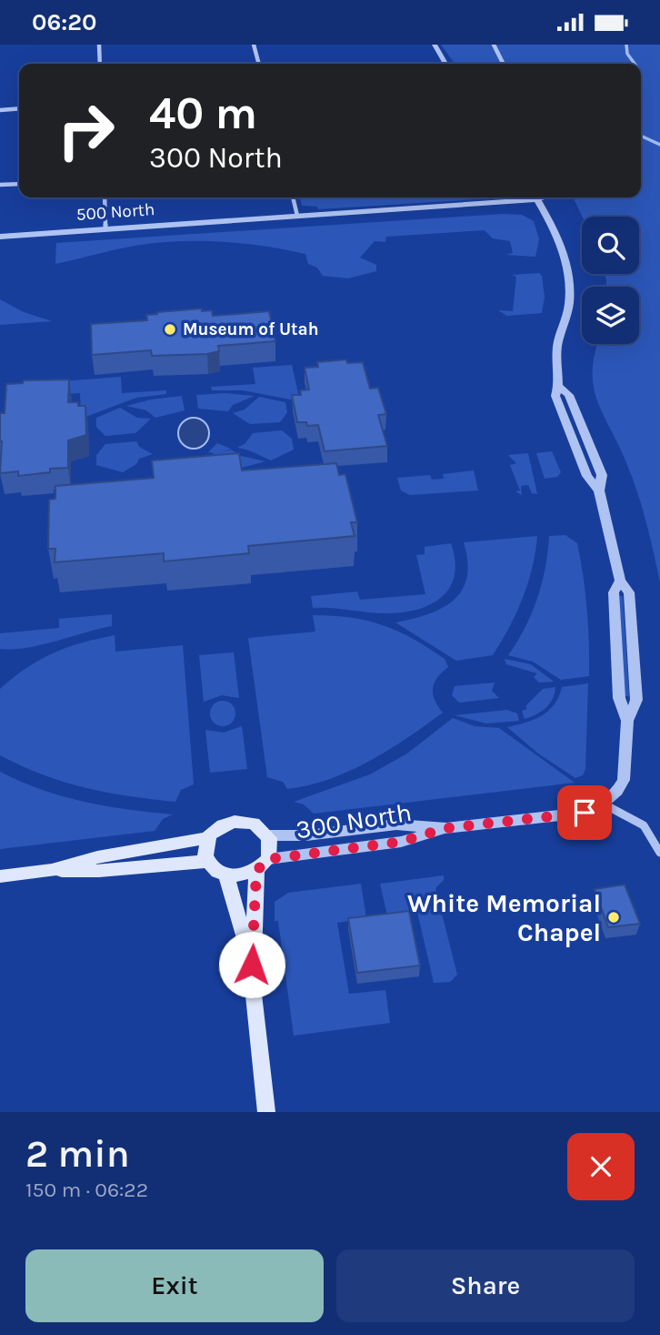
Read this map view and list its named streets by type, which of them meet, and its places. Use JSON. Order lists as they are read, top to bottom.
{
  "streets": {
    "street": ["500 North", "300 North"]
  },
  "places": ["Museum of Utah", "White Memorial Chapel"],
  "page": {
    "status": "06:20",
    "turn": ["40 m", "300 North"],
    "heading": ["2 min", "150 m · 06:22"],
    "buttons": ["Exit", "Share"]
  }
}
